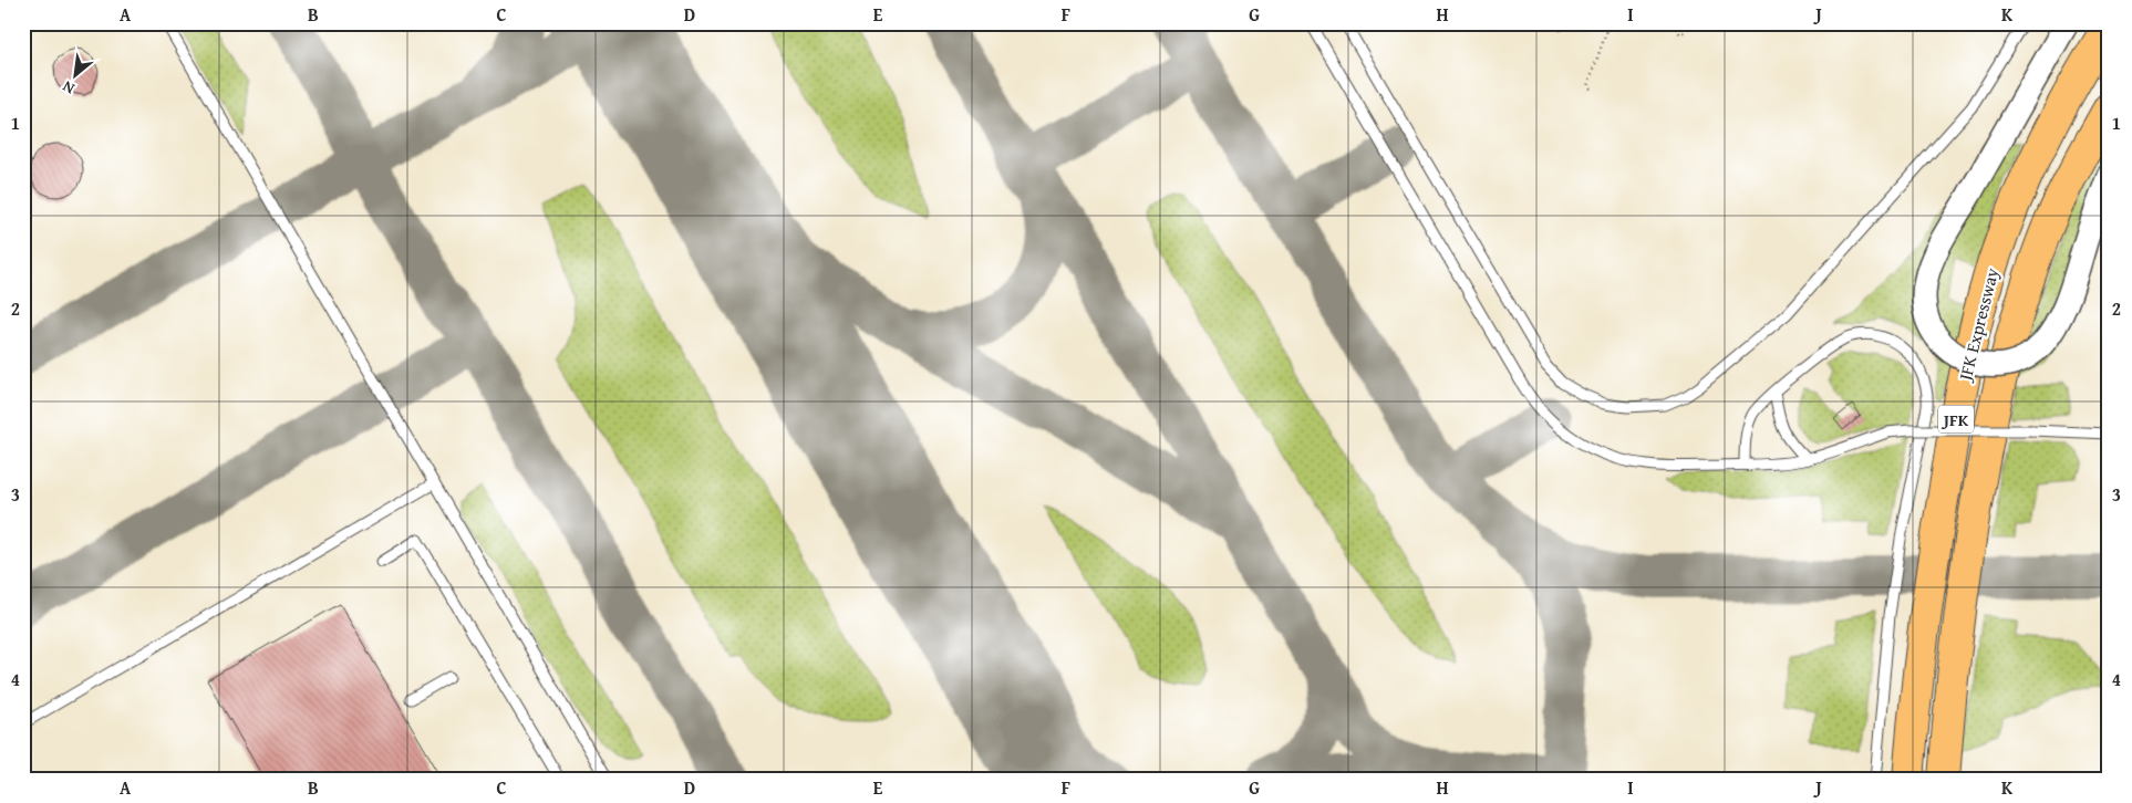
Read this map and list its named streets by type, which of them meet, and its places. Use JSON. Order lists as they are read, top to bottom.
{
  "streets": {
    "highway": ["JFK Expressway", "JFK"]
  },
  "north": "bottom left",
  "grid": {
    "columns": [
      "A",
      "B",
      "C",
      "D",
      "E",
      "F",
      "G",
      "H",
      "I",
      "J",
      "K"
    ],
    "rows": [
      "1",
      "2",
      "3",
      "4"
    ]
  }
}
